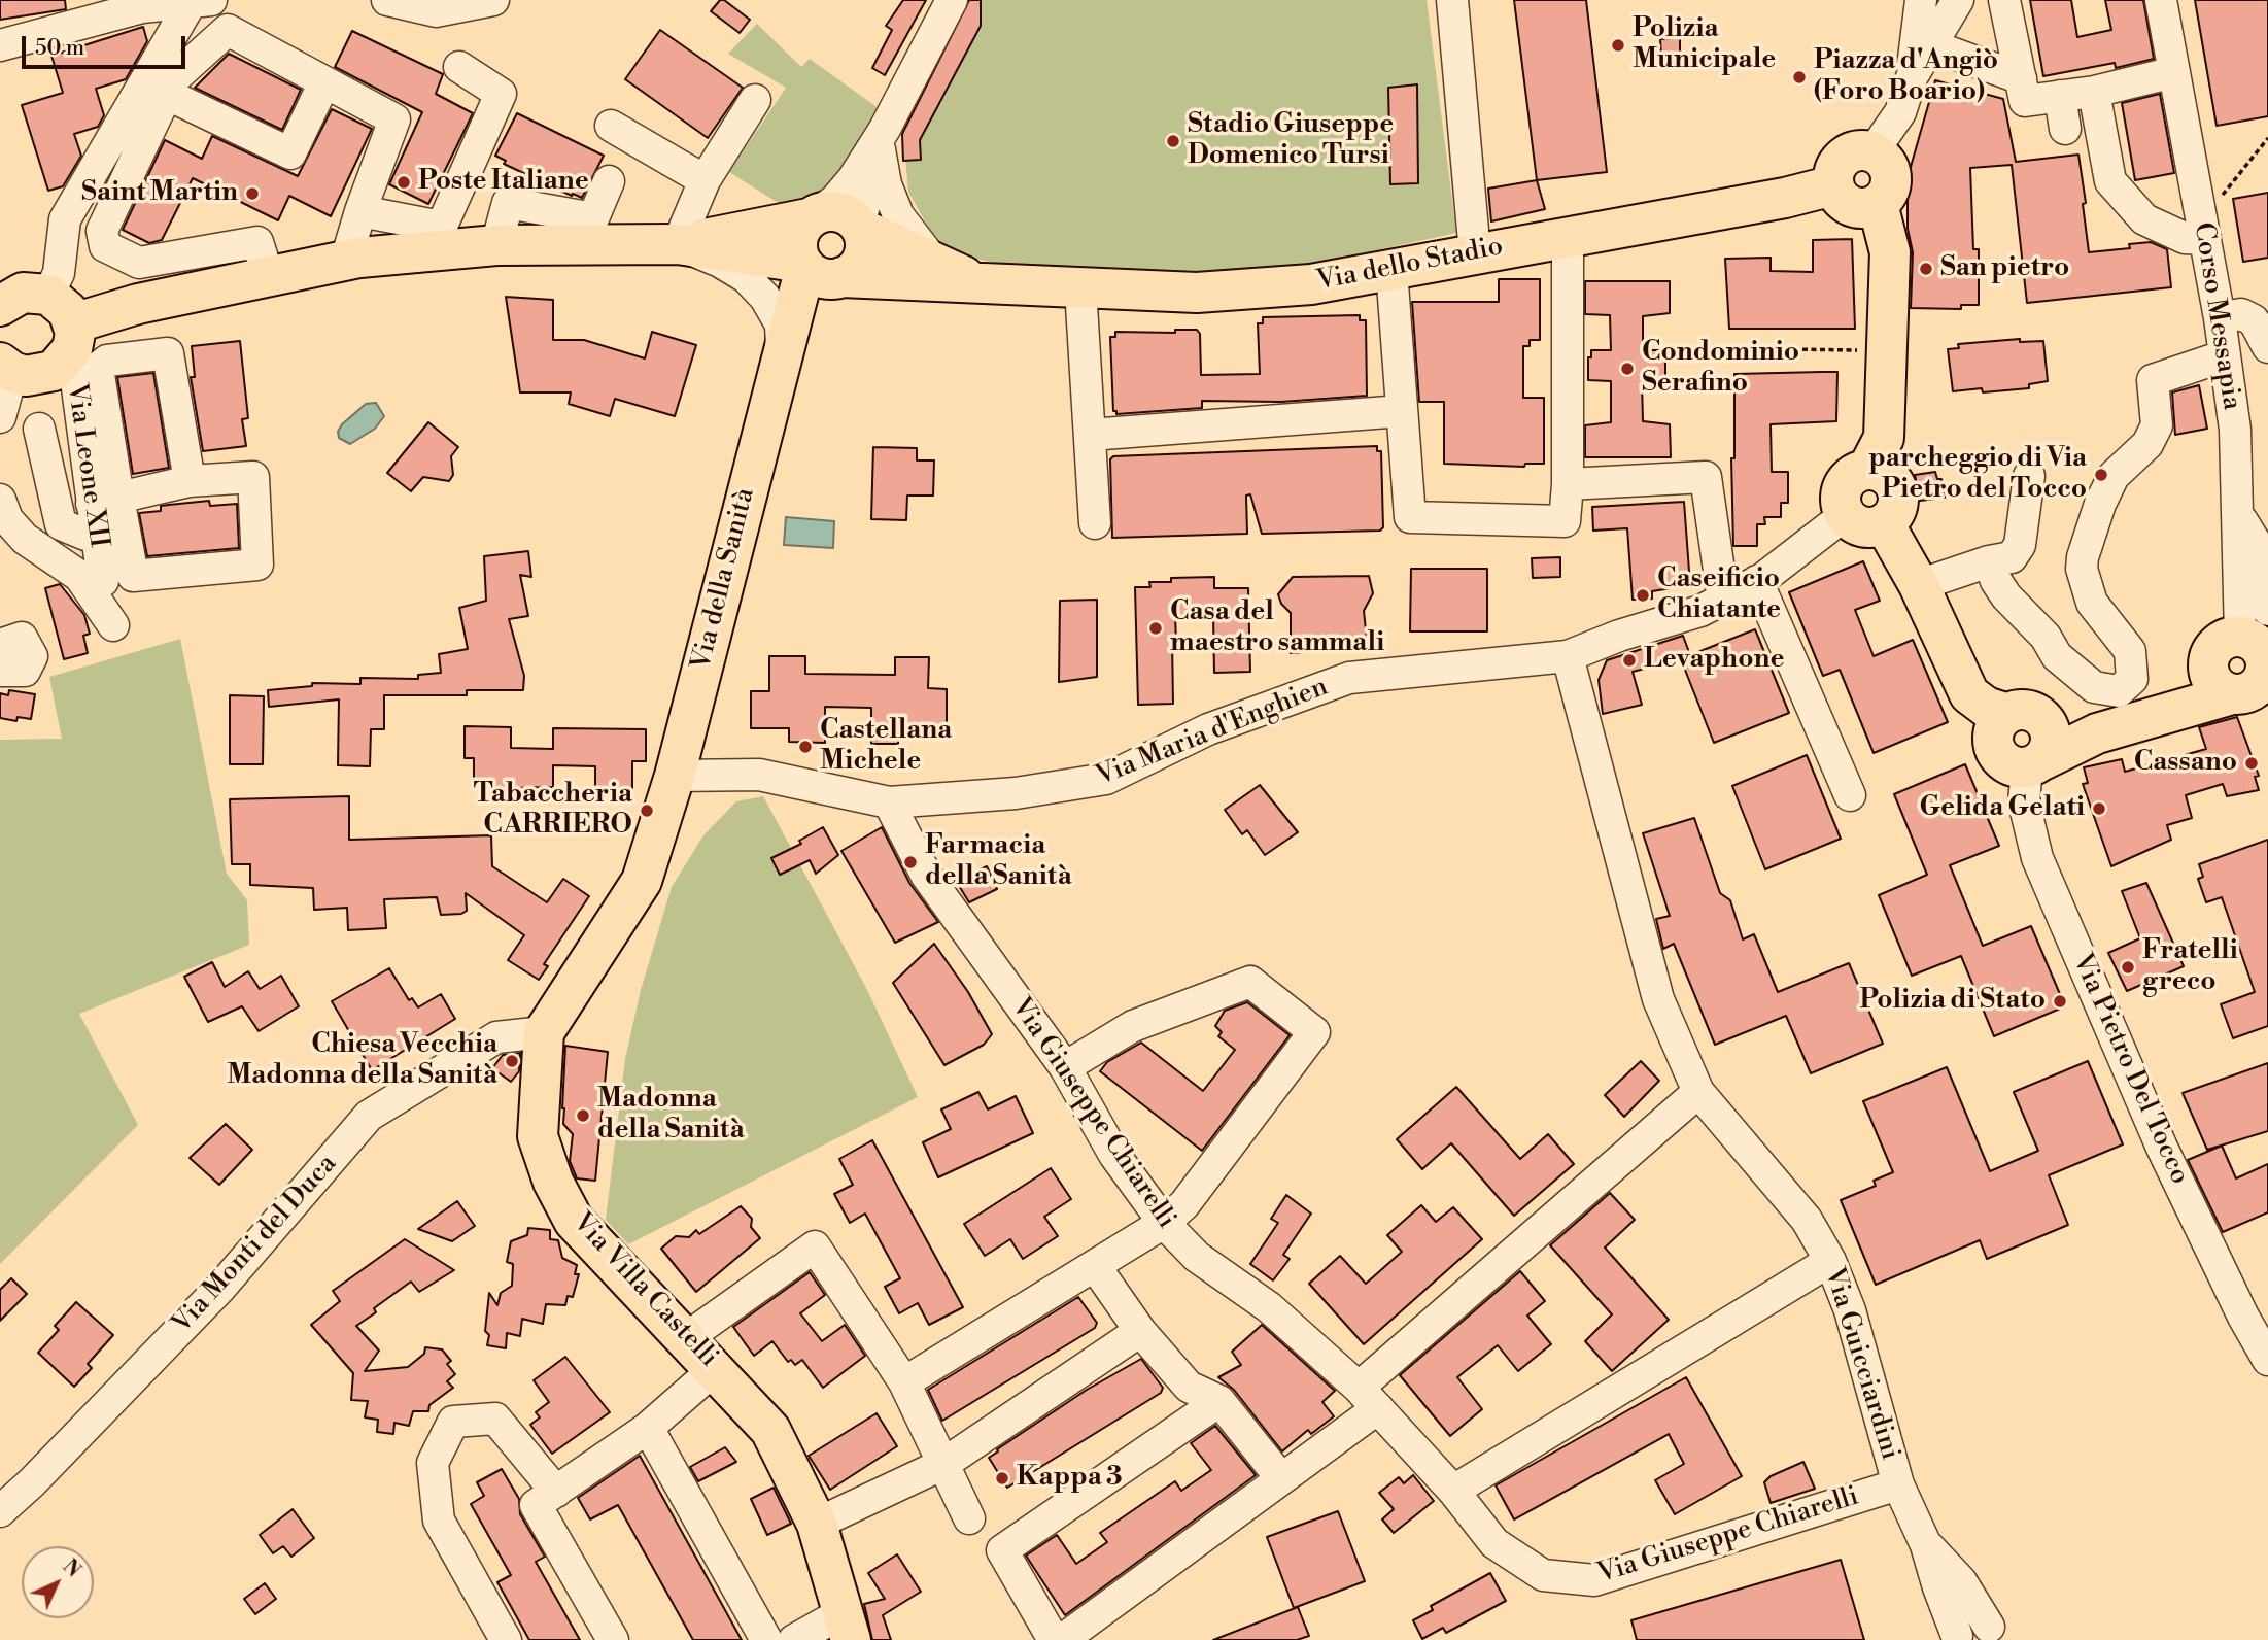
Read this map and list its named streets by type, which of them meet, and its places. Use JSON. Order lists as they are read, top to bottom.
{
  "streets": {
    "main road": ["Via dello Stadio", "Via della Sanità", "Via Villa Castelli"],
    "street": [
      "Corso Messapia",
      "Via Leone XII",
      "Via Maria d'Enghien",
      "Via Pietro Del Tocco",
      "Via Giuseppe Chiarelli",
      "Via Monti del Duca",
      "Via Guicciardini"
    ]
  },
  "crossings": [
    ["Via dello Stadio", "Via della Sanità"],
    ["Via della Sanità", "Via Maria d'Enghien"],
    ["Via Maria d'Enghien", "Via Giuseppe Chiarelli"],
    ["Via Maria d'Enghien", "Via Guicciardini"],
    ["Via Giuseppe Chiarelli", "Via Guicciardini"],
    ["Via Monti del Duca", "Via Villa Castelli"]
  ],
  "places": [
    "Polizia Municipale",
    "Piazza d'Angiò (Foro Boario)",
    "Stadio Giuseppe Domenico Tursi",
    "Poste Italiane",
    "Saint Martin",
    "San pietro",
    "Condominio Serafino",
    "parcheggio di Via Pietro del Tocco",
    "Caseificio Chiatante",
    "Casa del maestro sammali",
    "Levaphone",
    "Castellana Michele",
    "Cassano",
    "Gelida Gelati",
    "Tabaccheria CARRIERO",
    "Farmacia della Sanità",
    "Fratelli greco",
    "Polizia di Stato",
    "Chiesa Vecchia Madonna della Sanità",
    "Madonna della Sanità",
    "Kappa 3"
  ],
  "scale_bar": "50 m",
  "north": "top right"
}
